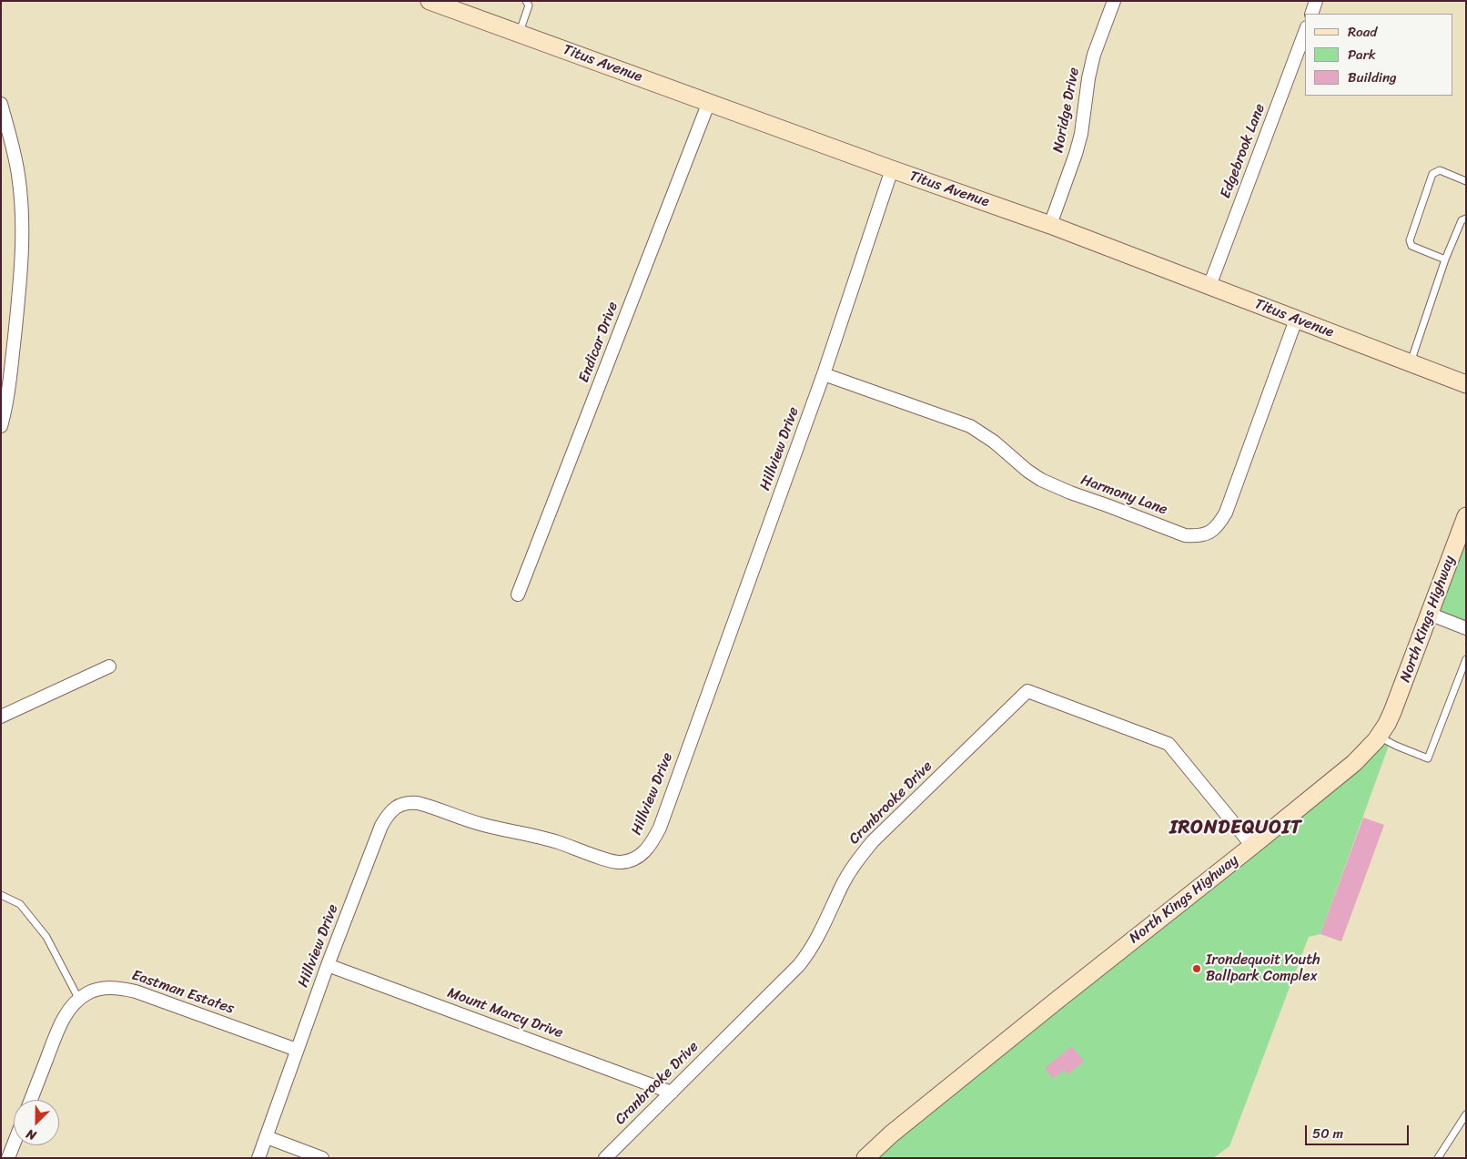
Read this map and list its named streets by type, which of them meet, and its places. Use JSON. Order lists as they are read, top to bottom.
{
  "streets": {
    "main road": ["Titus Avenue", "North Kings Highway"],
    "street": [
      "Noridge Drive",
      "Edgebrook Lane",
      "Endicar Drive",
      "Hillview Drive",
      "Harmony Lane",
      "Cranbrooke Drive",
      "Eastman Estates",
      "Mount Marcy Drive"
    ]
  },
  "crossings": [
    ["Titus Avenue", "Noridge Drive"],
    ["Titus Avenue", "Edgebrook Lane"],
    ["Titus Avenue", "Endicar Drive"],
    ["Titus Avenue", "Hillview Drive"],
    ["Titus Avenue", "Harmony Lane"],
    ["Hillview Drive", "Harmony Lane"],
    ["Hillview Drive", "Eastman Estates"],
    ["Hillview Drive", "Mount Marcy Drive"],
    ["North Kings Highway", "Cranbrooke Drive"],
    ["Cranbrooke Drive", "Mount Marcy Drive"]
  ],
  "districts": ["IRONDEQUOIT"],
  "places": ["Irondequoit Youth Ballpark Complex"],
  "legend": ["Road", "Park", "Building"],
  "scale_bar": "50 m",
  "north": "bottom left"
}
